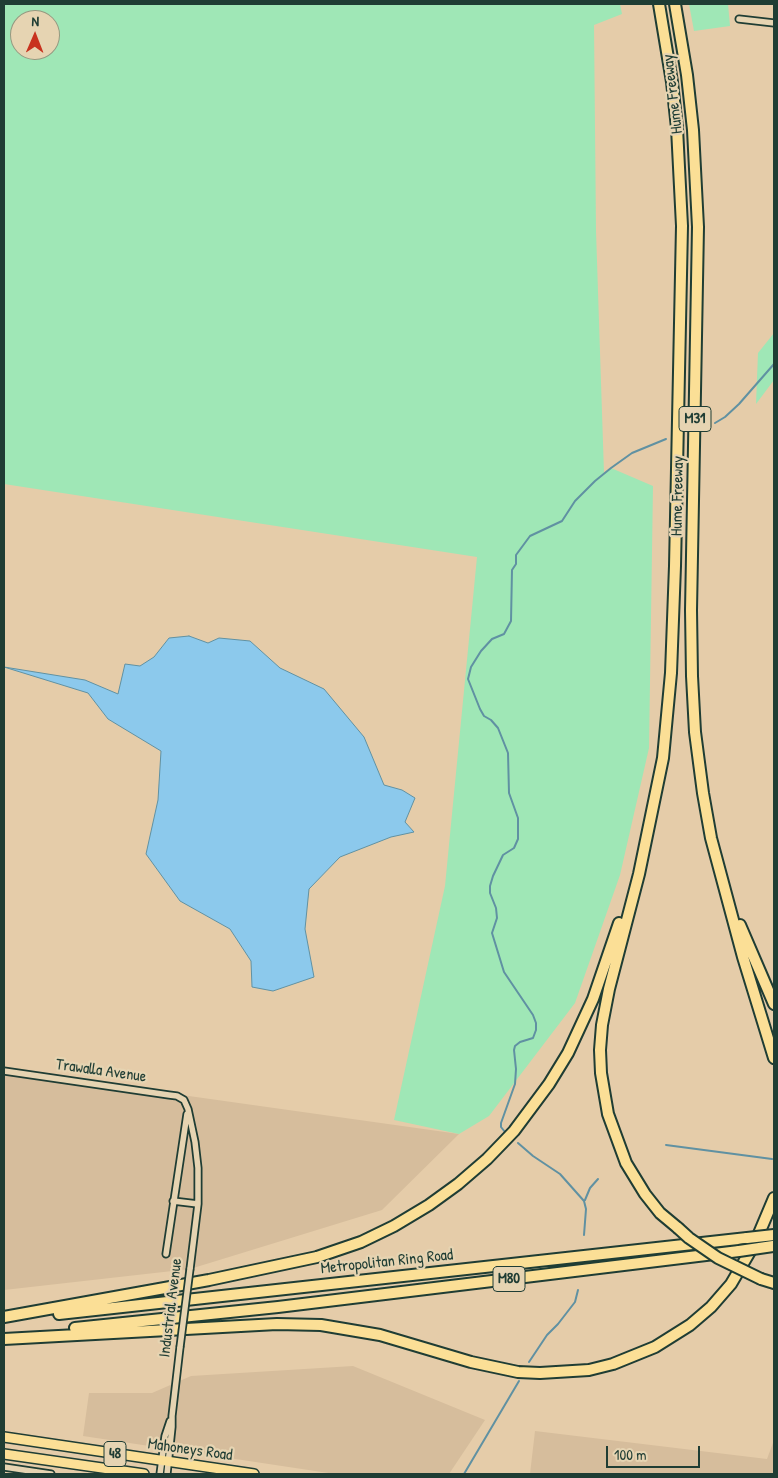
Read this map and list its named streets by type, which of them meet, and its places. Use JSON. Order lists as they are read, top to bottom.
{
  "streets": {
    "highway": [
      "Hume Freeway",
      "M31",
      "Metropolitan Ring Road",
      "M80"
    ],
    "main road": ["Mahoneys Road", "48"],
    "street": ["Trawalla Avenue", "Industrial Avenue"]
  },
  "crossings": [
    ["Trawalla Avenue", "Industrial Avenue"],
    ["Industrial Avenue", "Mahoneys Road"]
  ],
  "scale_bar": "100 m",
  "north": "top"
}
